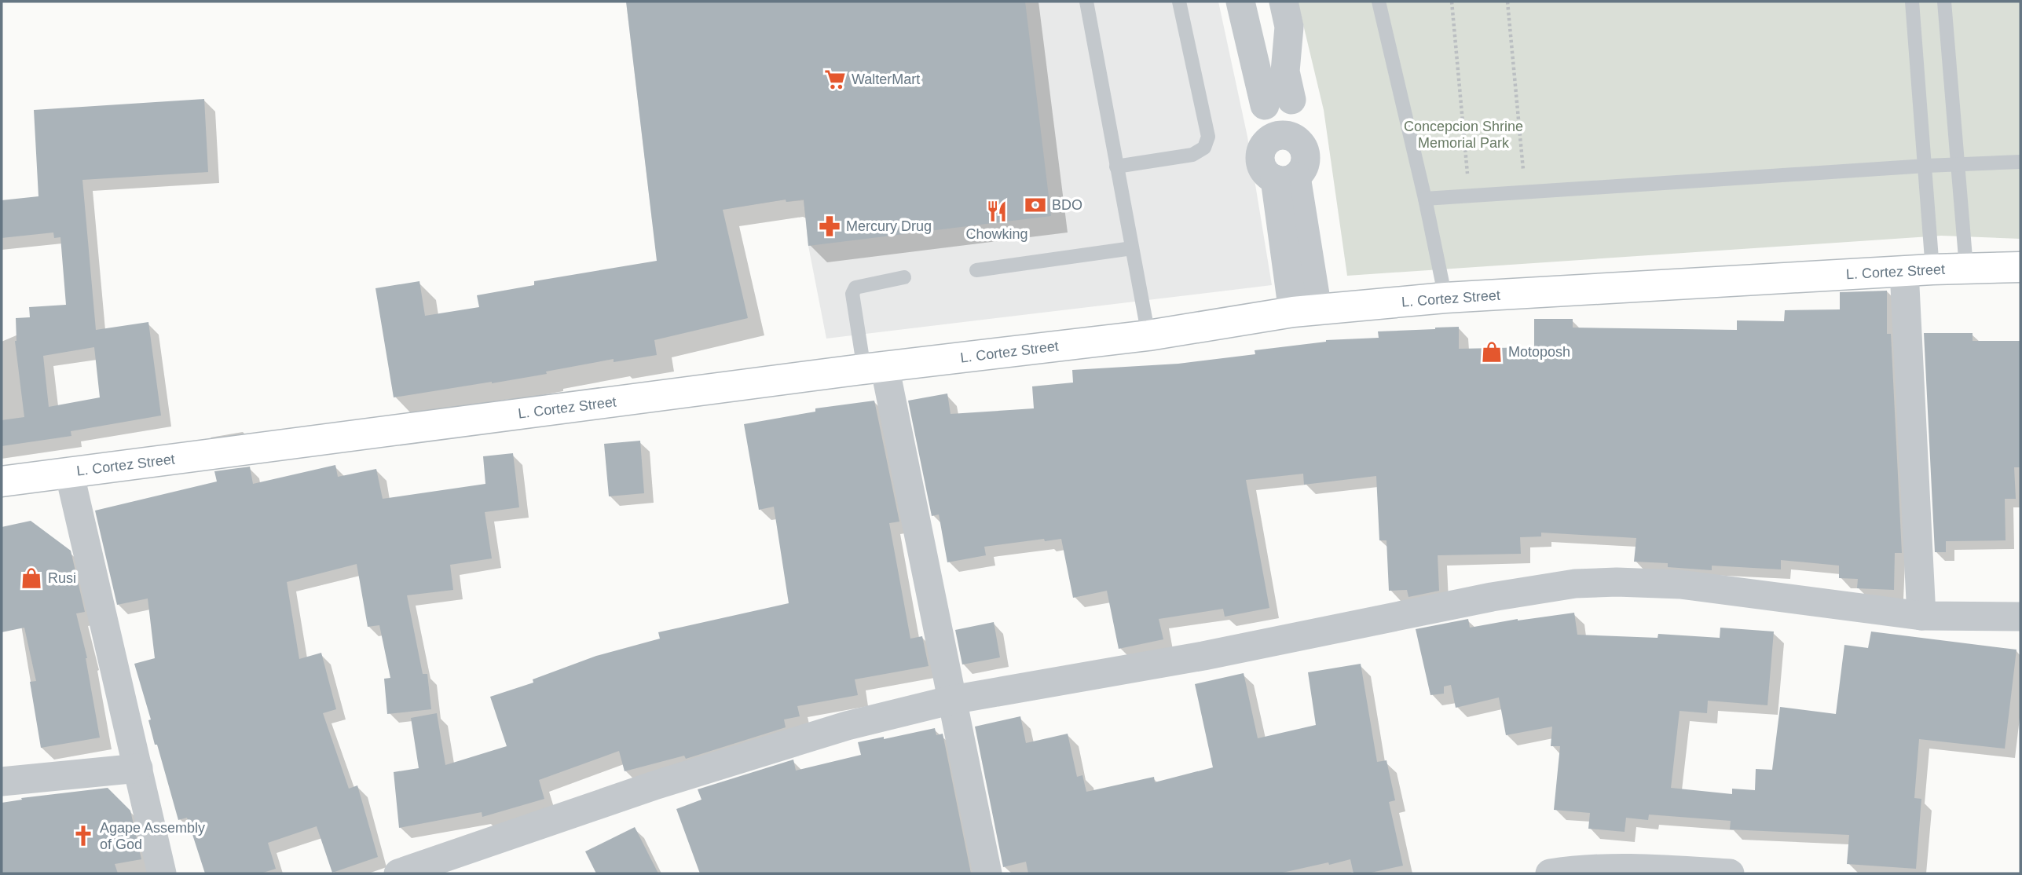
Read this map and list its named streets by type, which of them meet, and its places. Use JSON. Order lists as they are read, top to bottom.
{
  "streets": {
    "main road": ["L. Cortez Street"]
  },
  "parks": ["Concepcion Shrine Memorial Park"],
  "places": {
    "supermarket": ["WalterMart"],
    "bank": ["BDO"],
    "restaurant": ["Chowking"],
    "pharmacy": ["Mercury Drug"],
    "shop": ["Motoposh", "Rusi"],
    "church": ["Agape Assembly of God"]
  }
}
